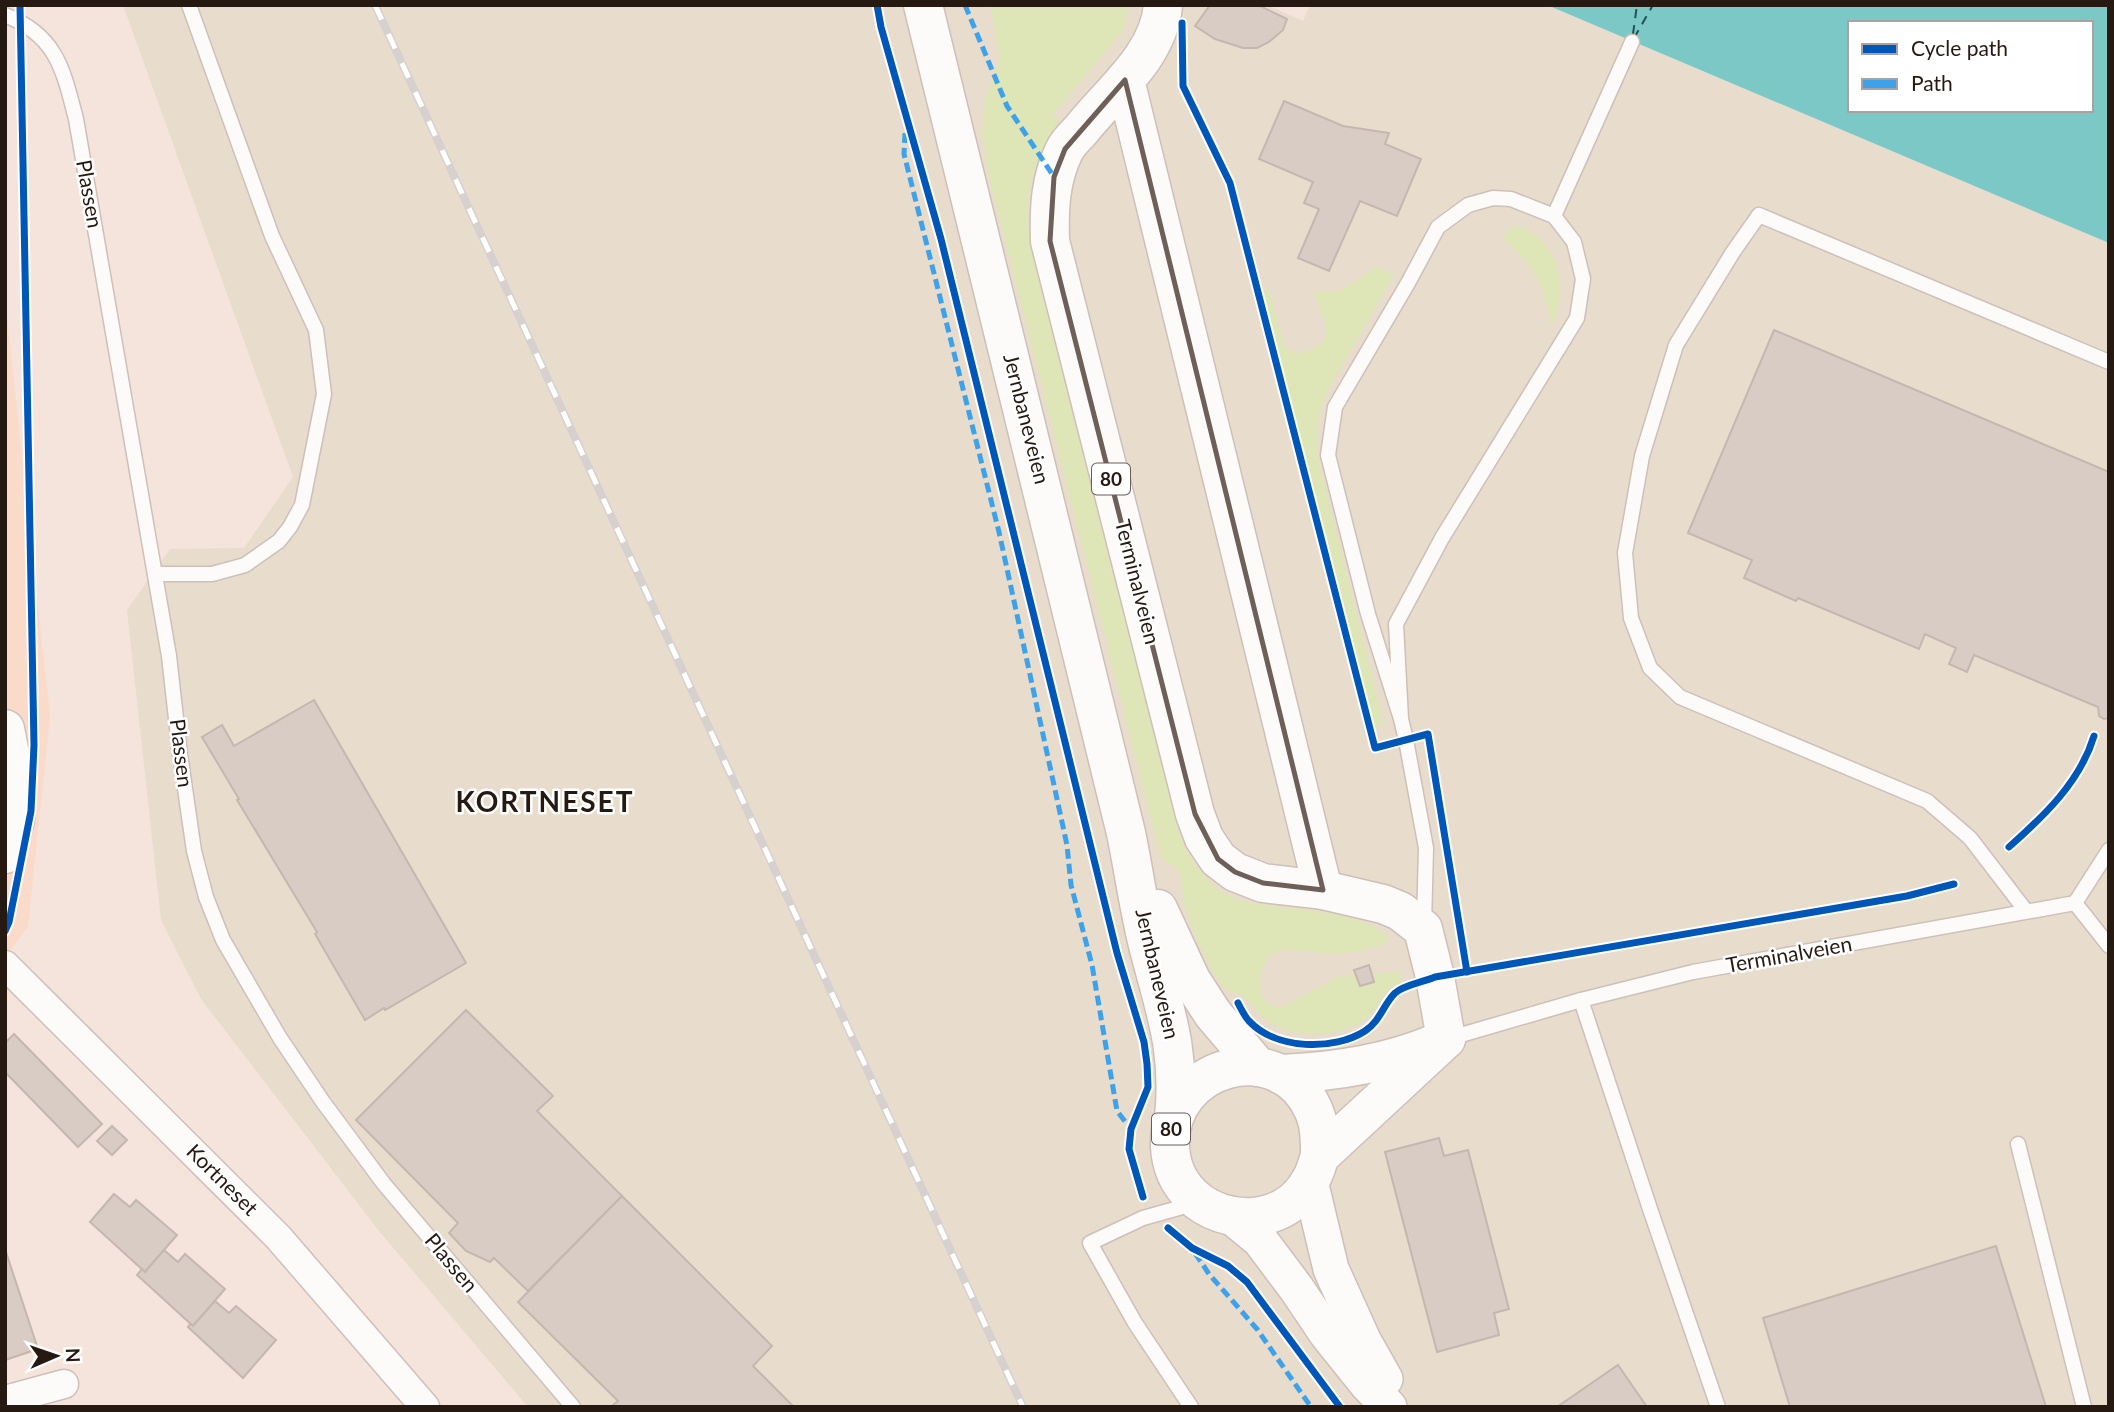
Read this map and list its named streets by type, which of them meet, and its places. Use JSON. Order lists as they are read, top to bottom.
{
  "streets": {
    "highway": ["Jernbaneveien", "80", "Terminalveien"],
    "street": ["Kortneset"],
    "lane": ["Plassen"]
  },
  "crossings": [
    ["Jernbaneveien", "Terminalveien"]
  ],
  "districts": ["KORTNESET"],
  "legend": ["Cycle path", "Path"],
  "north": "right"
}
